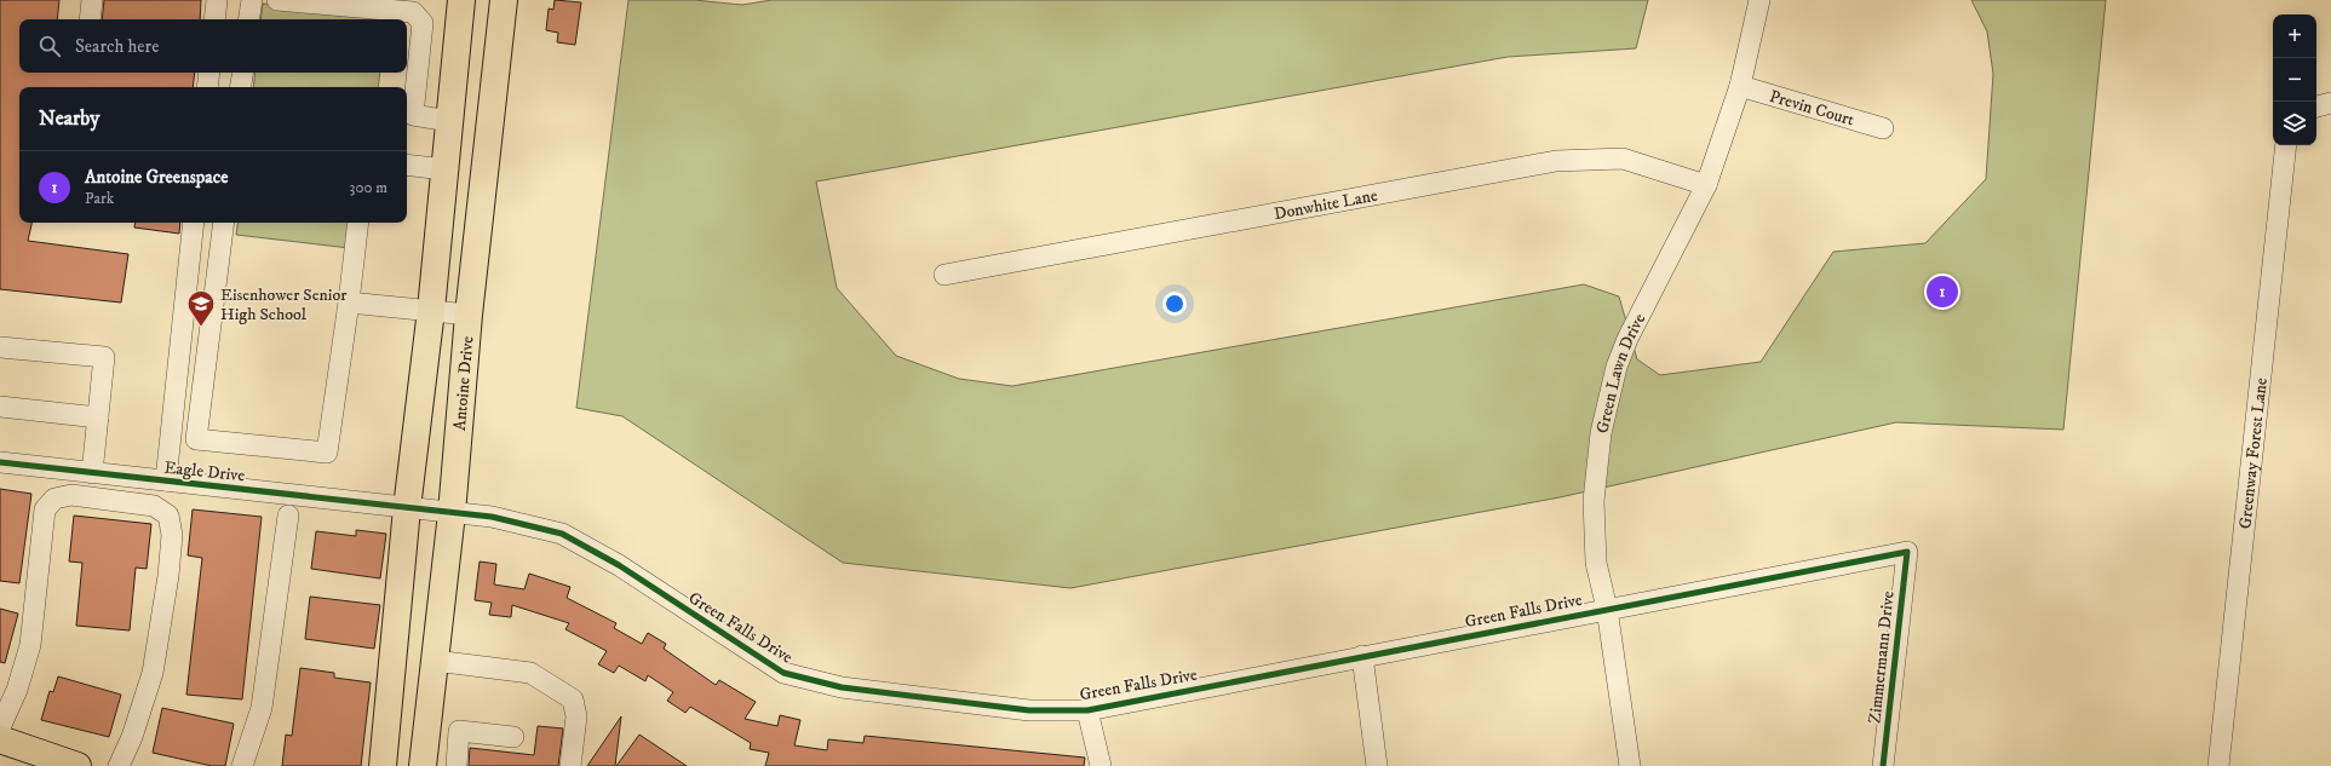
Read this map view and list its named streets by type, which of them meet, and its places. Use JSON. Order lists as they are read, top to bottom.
{
  "streets": {
    "main road": ["Antoine Drive"],
    "street": [
      "Previn Court",
      "Donwhite Lane",
      "Green Lawn Drive",
      "Greenway Forest Lane",
      "Eagle Drive",
      "Green Falls Drive",
      "Zimmermann Drive"
    ]
  },
  "crossings": [
    ["Previn Court", "Green Lawn Drive"],
    ["Donwhite Lane", "Green Lawn Drive"],
    ["Green Lawn Drive", "Green Falls Drive"],
    ["Antoine Drive", "Green Falls Drive"],
    ["Eagle Drive", "Green Falls Drive"],
    ["Green Falls Drive", "Zimmermann Drive"]
  ],
  "places": {
    "school or university": ["Eisenhower Senior High School"]
  },
  "page": {
    "map_buttons": ["+", "−"],
    "search": "Search here",
    "heading": "Nearby",
    "list": [
      {
        "mark": "1",
        "name": "Antoine Greenspace",
        "note": "Park",
        "value": "300 m"
      }
    ],
    "pins": "1"
  }
}
